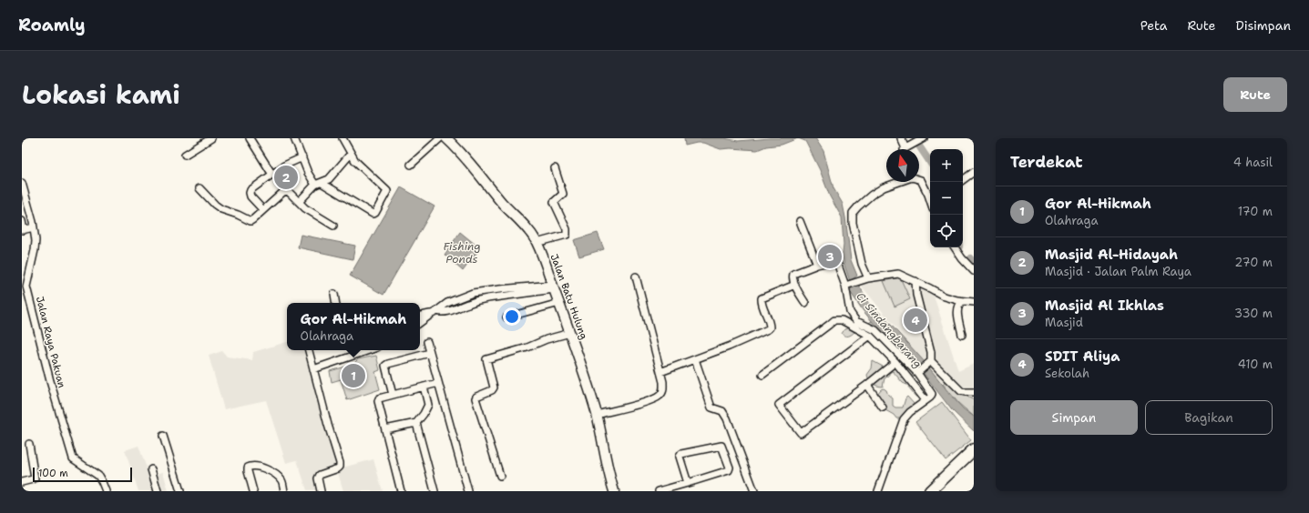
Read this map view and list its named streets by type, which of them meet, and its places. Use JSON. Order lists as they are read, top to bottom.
{
  "streets": {
    "street": ["Jalan Batu Hulung", "Jalan Raya Pakuan"]
  },
  "water": ["Fishing Ponds", "Ci Sindangbarang"],
  "scale_bar": "100 m",
  "north": "top",
  "page": {
    "header": "Roamly",
    "nav": ["Peta", "Rute", "Disimpan"],
    "title": "Lokasi kami",
    "buttons": [
      "Rute",
      ["Simpan", "Bagikan"]
    ],
    "heading": ["Terdekat", "4 hasil"],
    "map_buttons": ["+", "−"],
    "pins": [
      "2",
      "3",
      "4",
      "1"
    ],
    "list": [
      {
        "mark": "1",
        "name": "Gor Al-Hikmah",
        "note": "Olahraga",
        "value": "170 m"
      },
      {
        "mark": "2",
        "name": "Masjid Al-Hidayah",
        "note": "Masjid · Jalan Palm Raya",
        "value": "270 m"
      },
      {
        "mark": "3",
        "name": "Masjid Al Ikhlas",
        "note": "Masjid",
        "value": "330 m"
      },
      {
        "mark": "4",
        "name": "SDIT Aliya",
        "note": "Sekolah",
        "value": "410 m"
      }
    ],
    "popup": ["Gor Al-Hikmah", "Olahraga"],
    "scale": "100 m"
  }
}
